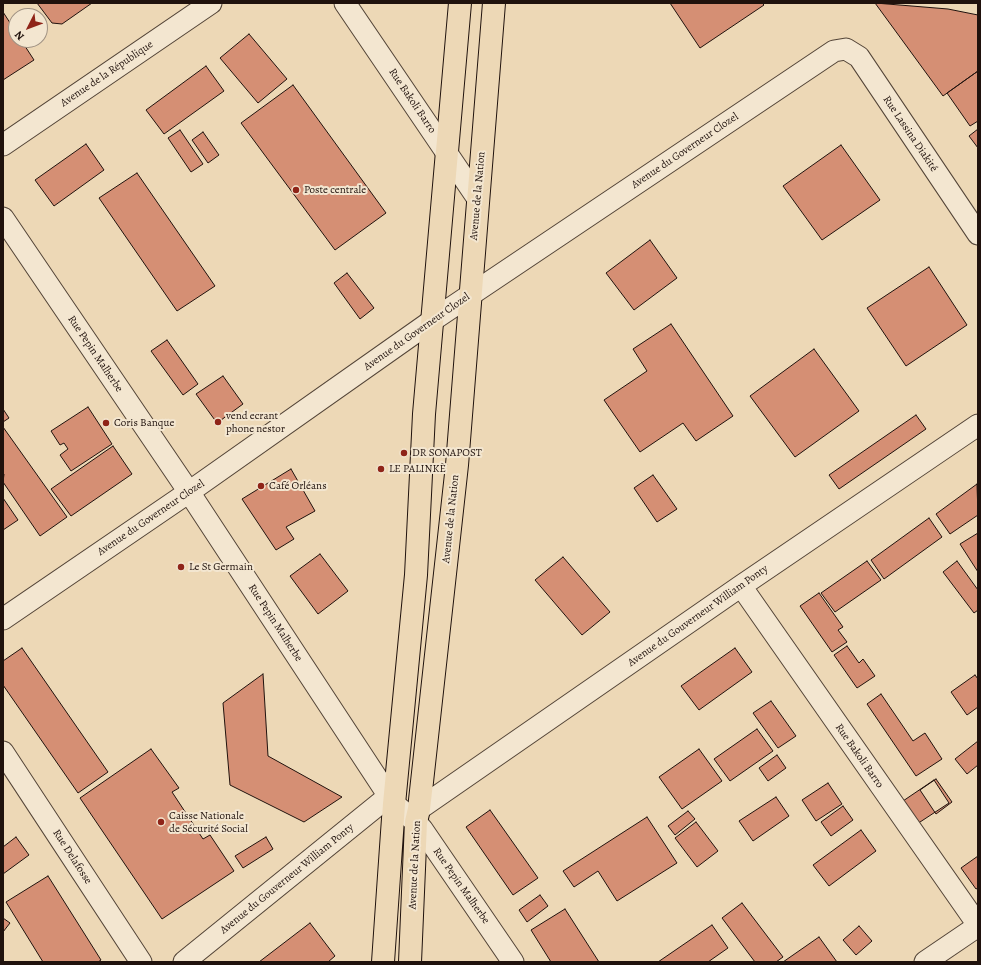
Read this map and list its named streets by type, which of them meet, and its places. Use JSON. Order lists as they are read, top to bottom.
{
  "streets": {
    "main road": ["Avenue de la Nation"],
    "street": [
      "Avenue de la République",
      "Rue Bakoli Barro",
      "Rue Lassina Diakité",
      "Avenue du Governeur Clozel",
      "Rue Pepin Malherbe",
      "Avenue du Gouverneur William Ponty",
      "Rue Delafosse"
    ]
  },
  "crossings": [
    ["Rue Bakoli Barro", "Avenue de la Nation"],
    ["Rue Bakoli Barro", "Avenue du Gouverneur William Ponty"],
    ["Rue Lassina Diakité", "Avenue du Governeur Clozel"],
    ["Avenue du Governeur Clozel", "Avenue de la Nation"],
    ["Avenue du Governeur Clozel", "Rue Pepin Malherbe"],
    ["Avenue de la Nation", "Rue Pepin Malherbe"],
    ["Avenue de la Nation", "Avenue du Gouverneur William Ponty"],
    ["Rue Pepin Malherbe", "Avenue du Gouverneur William Ponty"]
  ],
  "places": [
    "Poste centrale",
    "vend ecrant phone nestor",
    "Coris Banque",
    "DR SONAPOST",
    "LE PALINKÈ",
    "Café Orléans",
    "Le St Germain",
    "Caisse Nationale de Sécurité Social"
  ],
  "north": "bottom left"
}
